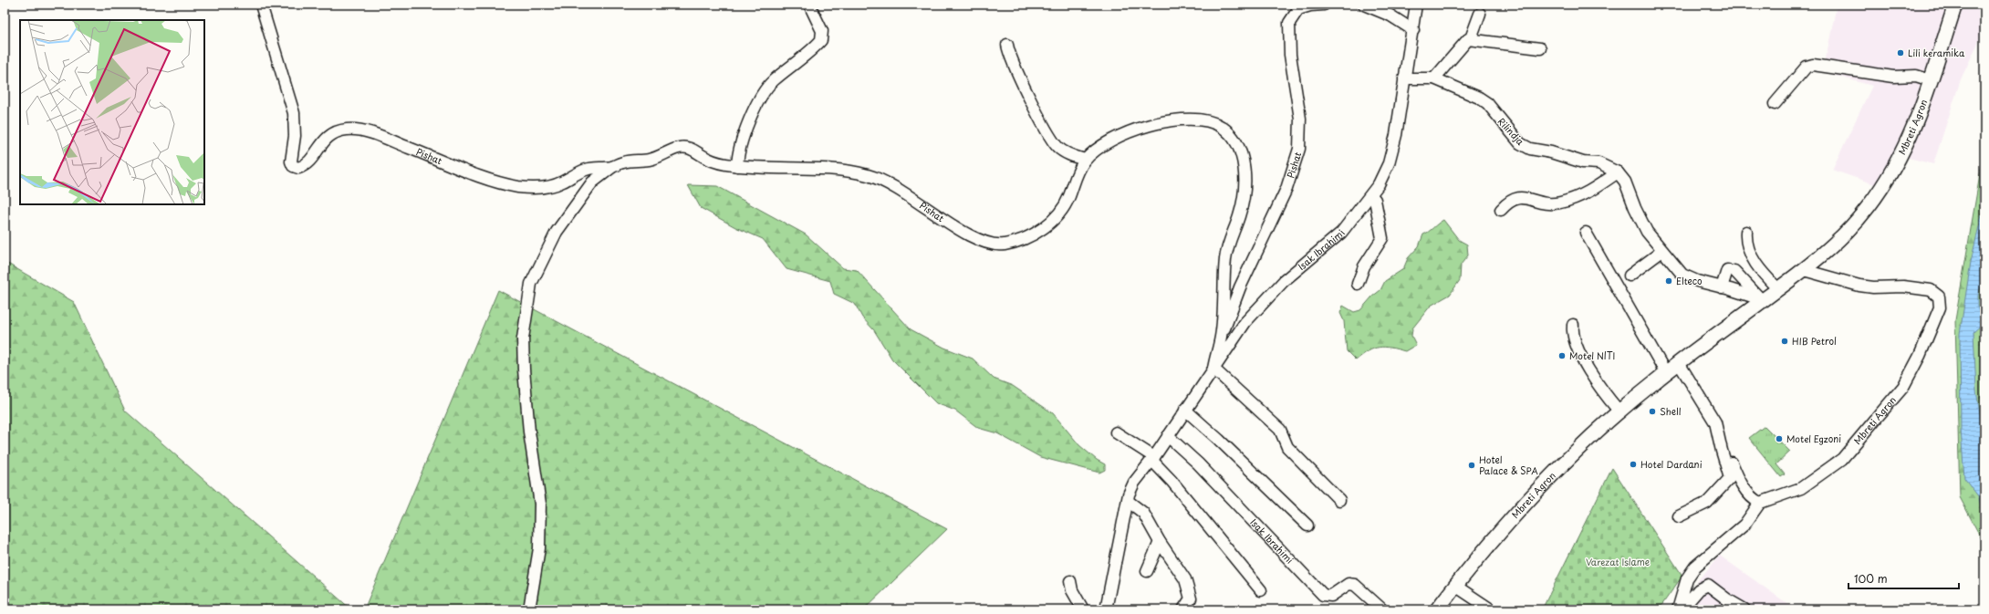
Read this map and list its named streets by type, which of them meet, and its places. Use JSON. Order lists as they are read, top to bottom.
{
  "streets": {
    "main road": ["Mbreti Agron"],
    "street": ["Rilindja", "Pishat", "Isak Ibrahimi"]
  },
  "crossings": [
    ["Rilindja", "Isak Ibrahimi"],
    ["Pishat", "Isak Ibrahimi"]
  ],
  "parks": ["Varezat Islame"],
  "places": [
    "Lili keramika",
    "Elteco",
    "HIB Petrol",
    "Motel NITI",
    "Shell",
    "Motel Egzoni",
    "Hotel Dardani",
    "Hotel Palace & SPA"
  ],
  "scale_bar": "100 m"
}
